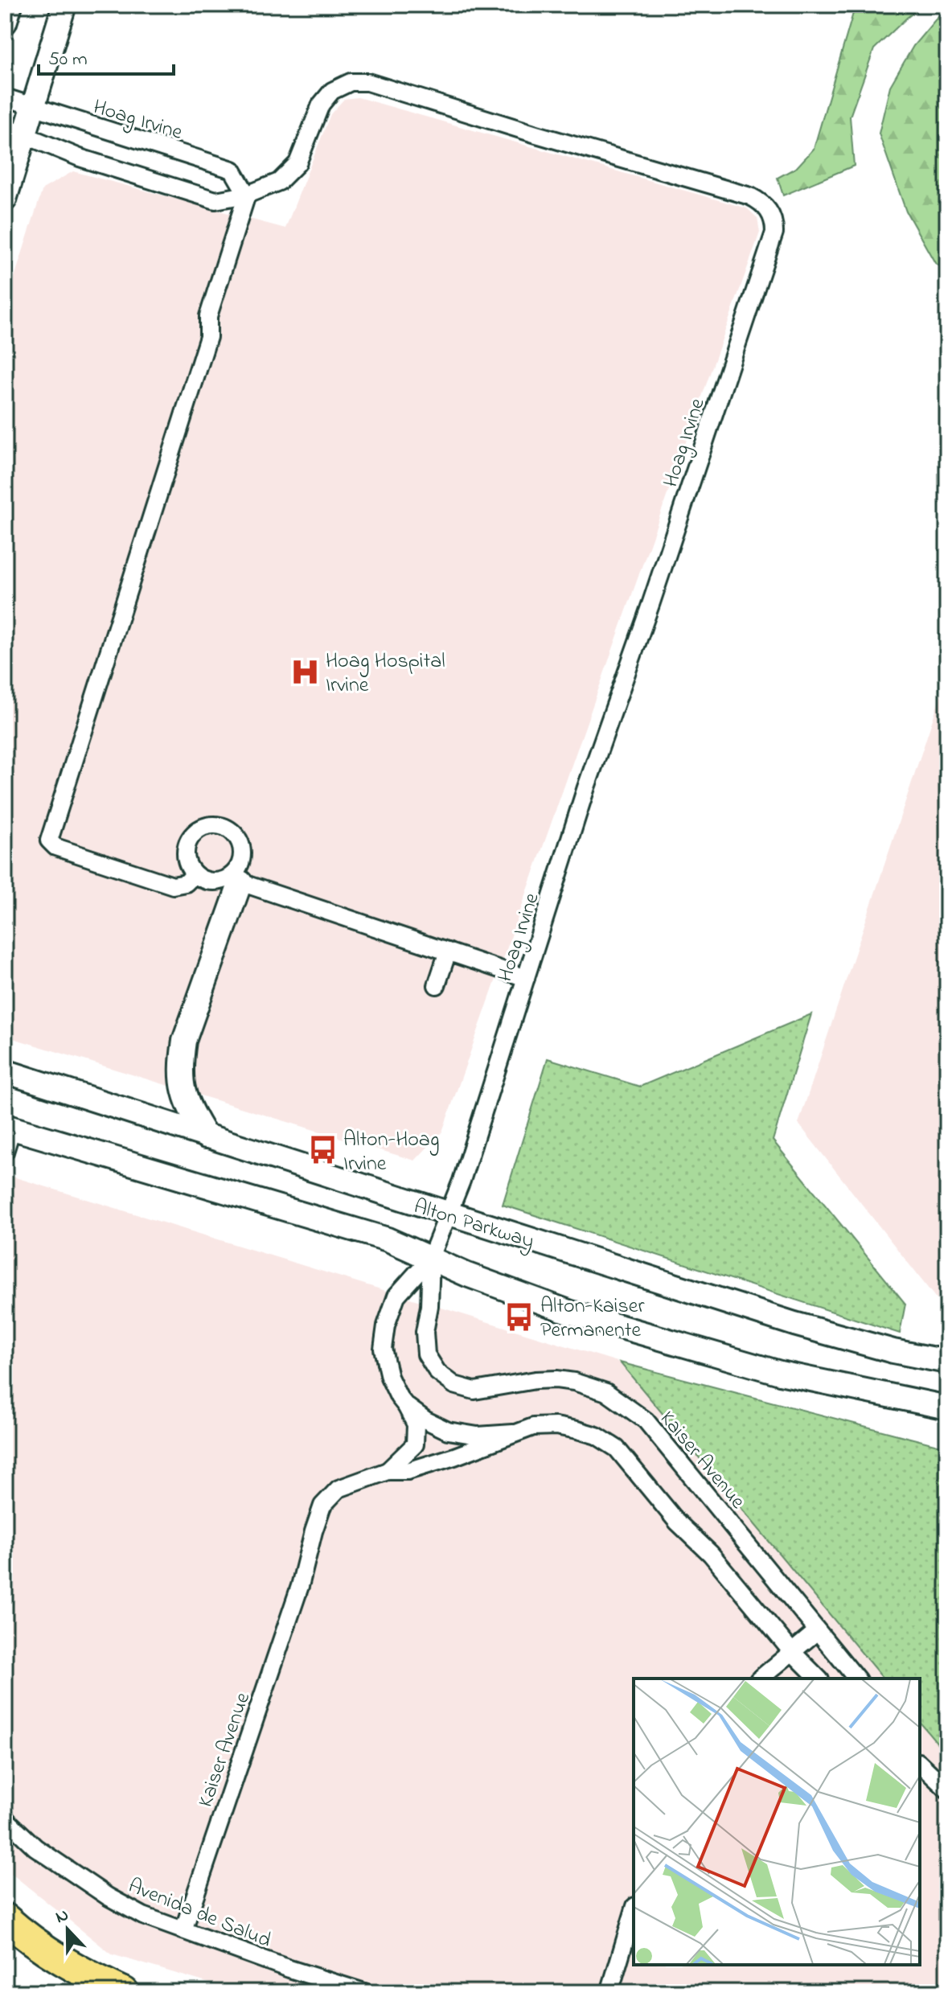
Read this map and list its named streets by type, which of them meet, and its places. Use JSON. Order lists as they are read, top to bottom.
{
  "streets": {
    "main road": ["Alton Parkway"],
    "street": ["Hoag Irvine", "Kaiser Avenue", "Avenida de Salud"]
  },
  "crossings": [
    ["Hoag Irvine", "Alton Parkway"],
    ["Hoag Irvine", "Kaiser Avenue"],
    ["Alton Parkway", "Kaiser Avenue"],
    ["Kaiser Avenue", "Avenida de Salud"]
  ],
  "places": {
    "hospital": ["Hoag Hospital Irvine"],
    "bus stop": ["Alton-Hoag Irvine", "Alton-Kaiser Permanente"]
  },
  "scale_bar": "50 m",
  "north": "top"
}
